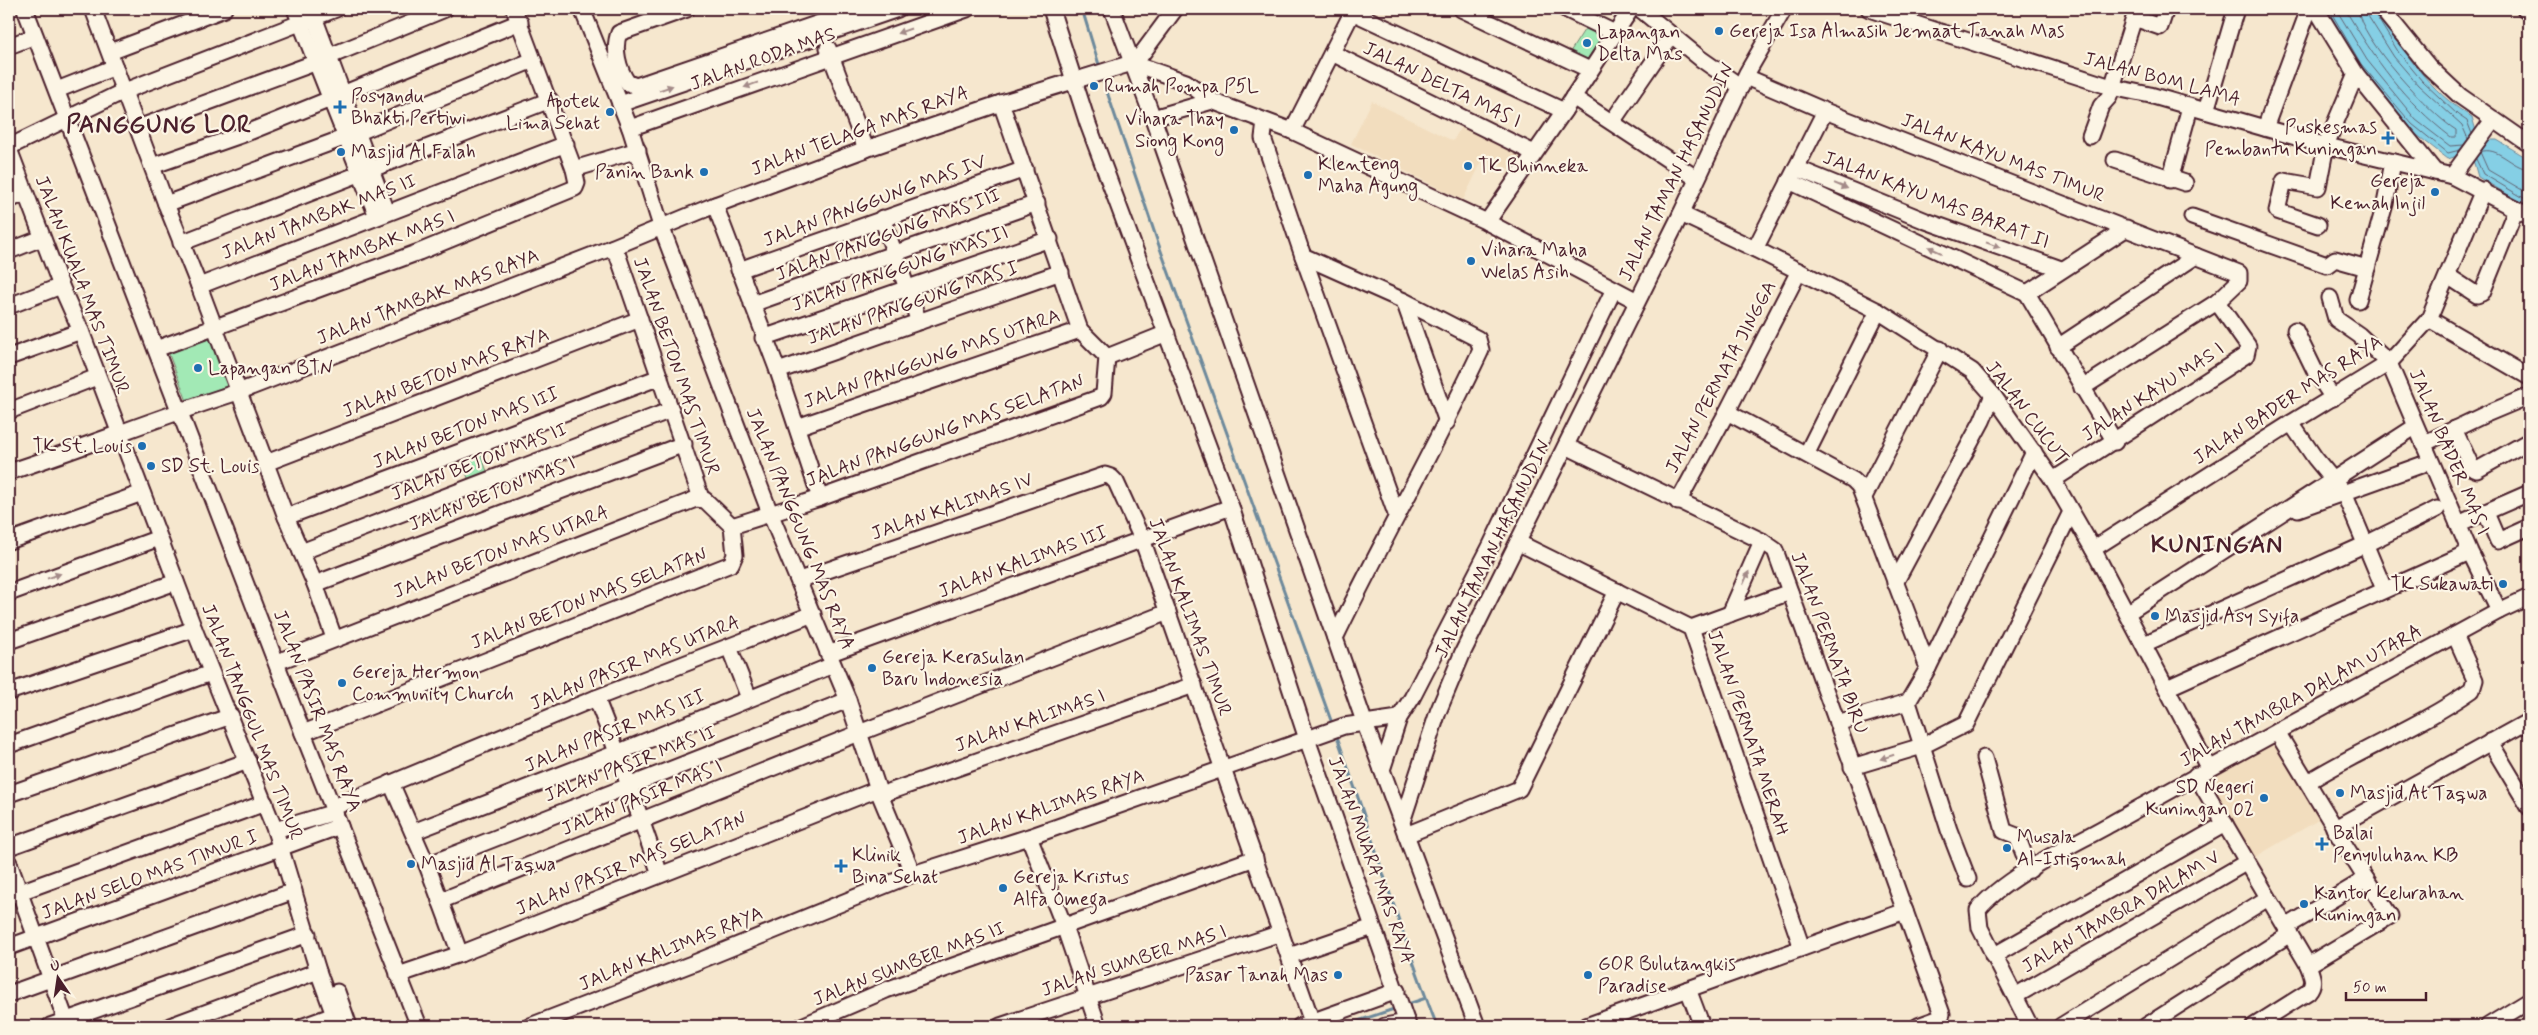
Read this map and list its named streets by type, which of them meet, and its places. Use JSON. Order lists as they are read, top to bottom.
{
  "streets": {
    "street": [
      "JALAN RODA MAS",
      "JALAN BOM LAMA",
      "JALAN DELTA MAS I",
      "JALAN TELAGA MAS RAYA",
      "JALAN KAYU MAS TIMUR",
      "JALAN TAMAN HASANUDIN",
      "JALAN KAYU MAS BARAT II",
      "JALAN PANGGUNG MAS IV",
      "JALAN TAMBAK MAS II",
      "JALAN PANGGUNG MAS III",
      "JALAN TAMBAK MAS I",
      "JALAN PANGGUNG MAS II",
      "JALAN KUALA MAS TIMUR",
      "JALAN TAMBAK MAS RAYA",
      "JALAN PANGGUNG MAS I",
      "JALAN PANGGUNG MAS UTARA",
      "JALAN BETON MAS TIMUR",
      "JALAN BETON MAS RAYA",
      "JALAN PERMATA JINGGA",
      "JALAN KAYU MAS I",
      "JALAN BADER MAS RAYA",
      "JALAN CUCUT",
      "JALAN BETON MAS III",
      "JALAN PANGGUNG MAS SELATAN",
      "JALAN BADER MAS I",
      "JALAN BETON MAS II",
      "JALAN BETON MAS I",
      "JALAN KALIMAS IV",
      "JALAN PANGGUNG MAS RAYA",
      "JALAN BETON MAS UTARA",
      "JALAN KALIMAS III",
      "JALAN BETON MAS SELATAN",
      "JALAN KALIMAS TIMUR",
      "JALAN PERMATA BIRU",
      "JALAN PASIR MAS UTARA",
      "JALAN TAMBRA DALAM UTARA",
      "JALAN PASIR MAS RAYA",
      "JALAN KALIMAS I",
      "JALAN TANGGUL MAS TIMUR",
      "JALAN PASIR MAS III",
      "JALAN PERMATA MERAH",
      "JALAN PASIR MAS II",
      "JALAN PASIR MAS I",
      "JALAN KALIMAS RAYA",
      "JALAN MUARA MAS RAYA",
      "JALAN PASIR MAS SELATAN",
      "JALAN SELO MAS TIMUR I",
      "JALAN TAMBRA DALAM V",
      "JALAN SUMBER MAS I",
      "JALAN SUMBER MAS II"
    ]
  },
  "crossings": [
    ["JALAN BOM LAMA", "JALAN BADER MAS RAYA"],
    ["JALAN TELAGA MAS RAYA", "JALAN TAMAN HASANUDIN"],
    ["JALAN TELAGA MAS RAYA", "JALAN TAMBAK MAS RAYA"],
    ["JALAN TELAGA MAS RAYA", "JALAN PANGGUNG MAS RAYA"],
    ["JALAN TELAGA MAS RAYA", "JALAN MUARA MAS RAYA"],
    ["JALAN KAYU MAS TIMUR", "JALAN TAMAN HASANUDIN"],
    ["JALAN KAYU MAS TIMUR", "JALAN KAYU MAS I"],
    ["JALAN TAMAN HASANUDIN", "JALAN CUCUT"],
    ["JALAN TAMAN HASANUDIN", "JALAN PERMATA BIRU"],
    ["JALAN TAMAN HASANUDIN", "JALAN PERMATA MERAH"],
    ["JALAN TAMAN HASANUDIN", "JALAN KALIMAS RAYA"],
    ["JALAN TAMBAK MAS I", "JALAN PASIR MAS RAYA"],
    ["JALAN KUALA MAS TIMUR", "JALAN TAMBAK MAS RAYA"],
    ["JALAN KUALA MAS TIMUR", "JALAN TANGGUL MAS TIMUR"],
    ["JALAN TAMBAK MAS RAYA", "JALAN BETON MAS TIMUR"],
    ["JALAN TAMBAK MAS RAYA", "JALAN PANGGUNG MAS RAYA"],
    ["JALAN TAMBAK MAS RAYA", "JALAN PASIR MAS RAYA"],
    ["JALAN TAMBAK MAS RAYA", "JALAN TANGGUL MAS TIMUR"],
    ["JALAN BETON MAS TIMUR", "JALAN BETON MAS RAYA"],
    ["JALAN BETON MAS TIMUR", "JALAN BETON MAS III"],
    ["JALAN BETON MAS TIMUR", "JALAN BETON MAS II"],
    ["JALAN BETON MAS TIMUR", "JALAN BETON MAS I"],
    ["JALAN BETON MAS TIMUR", "JALAN BETON MAS UTARA"],
    ["JALAN PERMATA JINGGA", "JALAN CUCUT"],
    ["JALAN PERMATA JINGGA", "JALAN PERMATA BIRU"],
    ["JALAN KAYU MAS I", "JALAN CUCUT"],
    ["JALAN BADER MAS RAYA", "JALAN CUCUT"],
    ["JALAN BADER MAS RAYA", "JALAN BADER MAS I"],
    ["JALAN CUCUT", "JALAN TAMBRA DALAM UTARA"],
    ["JALAN CUCUT", "JALAN TAMBRA DALAM V"],
    ["JALAN PANGGUNG MAS SELATAN", "JALAN PANGGUNG MAS RAYA"],
    ["JALAN BADER MAS I", "JALAN TAMBRA DALAM UTARA"],
    ["JALAN KALIMAS IV", "JALAN PANGGUNG MAS RAYA"],
    ["JALAN KALIMAS IV", "JALAN KALIMAS TIMUR"],
    ["JALAN PANGGUNG MAS RAYA", "JALAN KALIMAS III"],
    ["JALAN PANGGUNG MAS RAYA", "JALAN PASIR MAS UTARA"],
    ["JALAN PANGGUNG MAS RAYA", "JALAN KALIMAS I"],
    ["JALAN PANGGUNG MAS RAYA", "JALAN PASIR MAS III"],
    ["JALAN PANGGUNG MAS RAYA", "JALAN PASIR MAS II"],
    ["JALAN PANGGUNG MAS RAYA", "JALAN PASIR MAS I"],
    ["JALAN PANGGUNG MAS RAYA", "JALAN KALIMAS RAYA"],
    ["JALAN PANGGUNG MAS RAYA", "JALAN PASIR MAS SELATAN"],
    ["JALAN BETON MAS UTARA", "JALAN PASIR MAS RAYA"],
    ["JALAN KALIMAS III", "JALAN KALIMAS TIMUR"],
    ["JALAN KALIMAS III", "JALAN PASIR MAS III"],
    ["JALAN KALIMAS III", "JALAN MUARA MAS RAYA"],
    ["JALAN BETON MAS SELATAN", "JALAN PASIR MAS RAYA"],
    ["JALAN KALIMAS TIMUR", "JALAN KALIMAS I"],
    ["JALAN KALIMAS TIMUR", "JALAN PASIR MAS I"],
    ["JALAN KALIMAS TIMUR", "JALAN KALIMAS RAYA"],
    ["JALAN KALIMAS TIMUR", "JALAN SUMBER MAS I"],
    ["JALAN KALIMAS TIMUR", "JALAN SUMBER MAS II"],
    ["JALAN PASIR MAS UTARA", "JALAN PASIR MAS RAYA"],
    ["JALAN PASIR MAS UTARA", "JALAN SELO MAS TIMUR I"],
    ["JALAN TAMBRA DALAM UTARA", "JALAN TAMBRA DALAM V"],
    ["JALAN PASIR MAS RAYA", "JALAN PASIR MAS SELATAN"],
    ["JALAN PASIR MAS RAYA", "JALAN SELO MAS TIMUR I"],
    ["JALAN KALIMAS I", "JALAN PASIR MAS SELATAN"],
    ["JALAN TANGGUL MAS TIMUR", "JALAN SELO MAS TIMUR I"],
    ["JALAN KALIMAS RAYA", "JALAN MUARA MAS RAYA"]
  ],
  "districts": ["PANGGUNG LOR", "KUNINGAN"],
  "places": {
    "other": [
      "Gereja Isa Almasih Jemaat Tanah Mas",
      "Lapangan Delta Mas",
      "Rumah Pompa P5L",
      "Apotek Lima Sehat",
      "Vihara Thay Siong Kong",
      "Masjid Al Falah",
      "TK Bhinneka",
      "Panin Bank",
      "Klenteng Maha Agung",
      "Gereja Kemah Injil",
      "Vihara Maha Welas Asih",
      "Lapangan BTN",
      "TK St. Louis",
      "SD St. Louis",
      "TK Sukawati",
      "Masjid Asy Syifa",
      "Gereja Kerasulan Baru Indonesia",
      "Gereja Hermon Community Church",
      "Masjid At Taqwa",
      "SD Negeri Kuningan 02",
      "Musala Al-Istiqomah",
      "Masjid Al Taqwa",
      "Gereja Kristus Alfa Omega",
      "Kantor Kelurahan Kuningan",
      "Pasar Tanah Mas",
      "GOR Bulutangkis Paradise"
    ],
    "health": [
      "Posyandu Bhakti Pertiwi",
      "Puskesmas Pembantu Kuningan",
      "Balai Penyuluhan KB",
      "Klinik Bina Sehat"
    ]
  },
  "scale_bar": "50 m",
  "north": "top"
}
